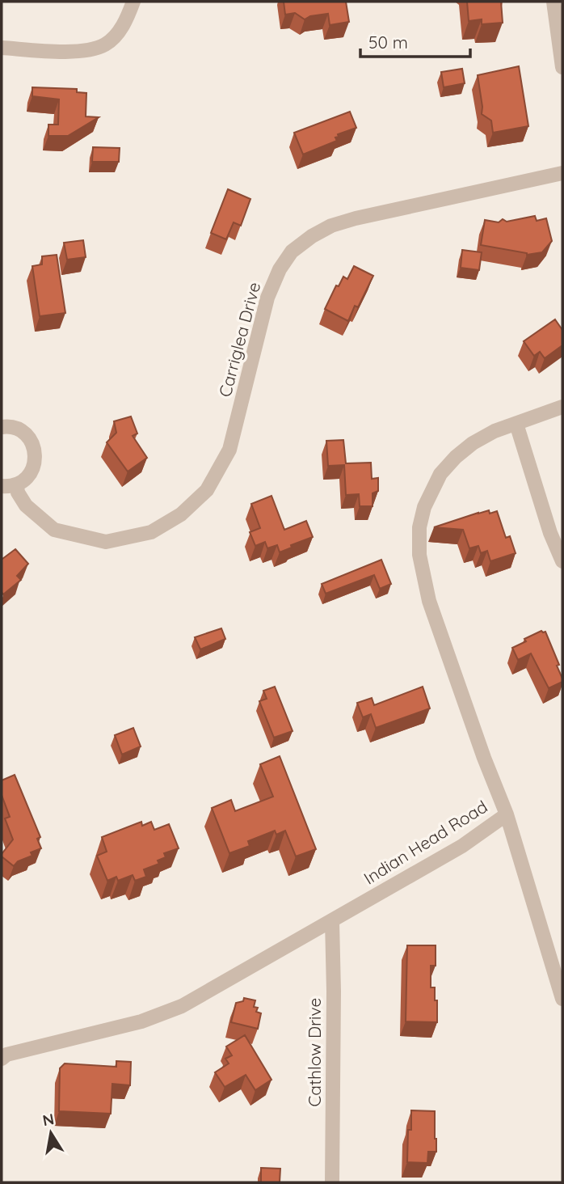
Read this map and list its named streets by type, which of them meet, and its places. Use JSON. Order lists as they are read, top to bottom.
{
  "streets": {
    "street": ["Carriglea Drive", "Indian Head Road", "Cathlow Drive"]
  },
  "crossings": [
    ["Indian Head Road", "Cathlow Drive"]
  ],
  "scale_bar": "50 m",
  "north": "top"
}
